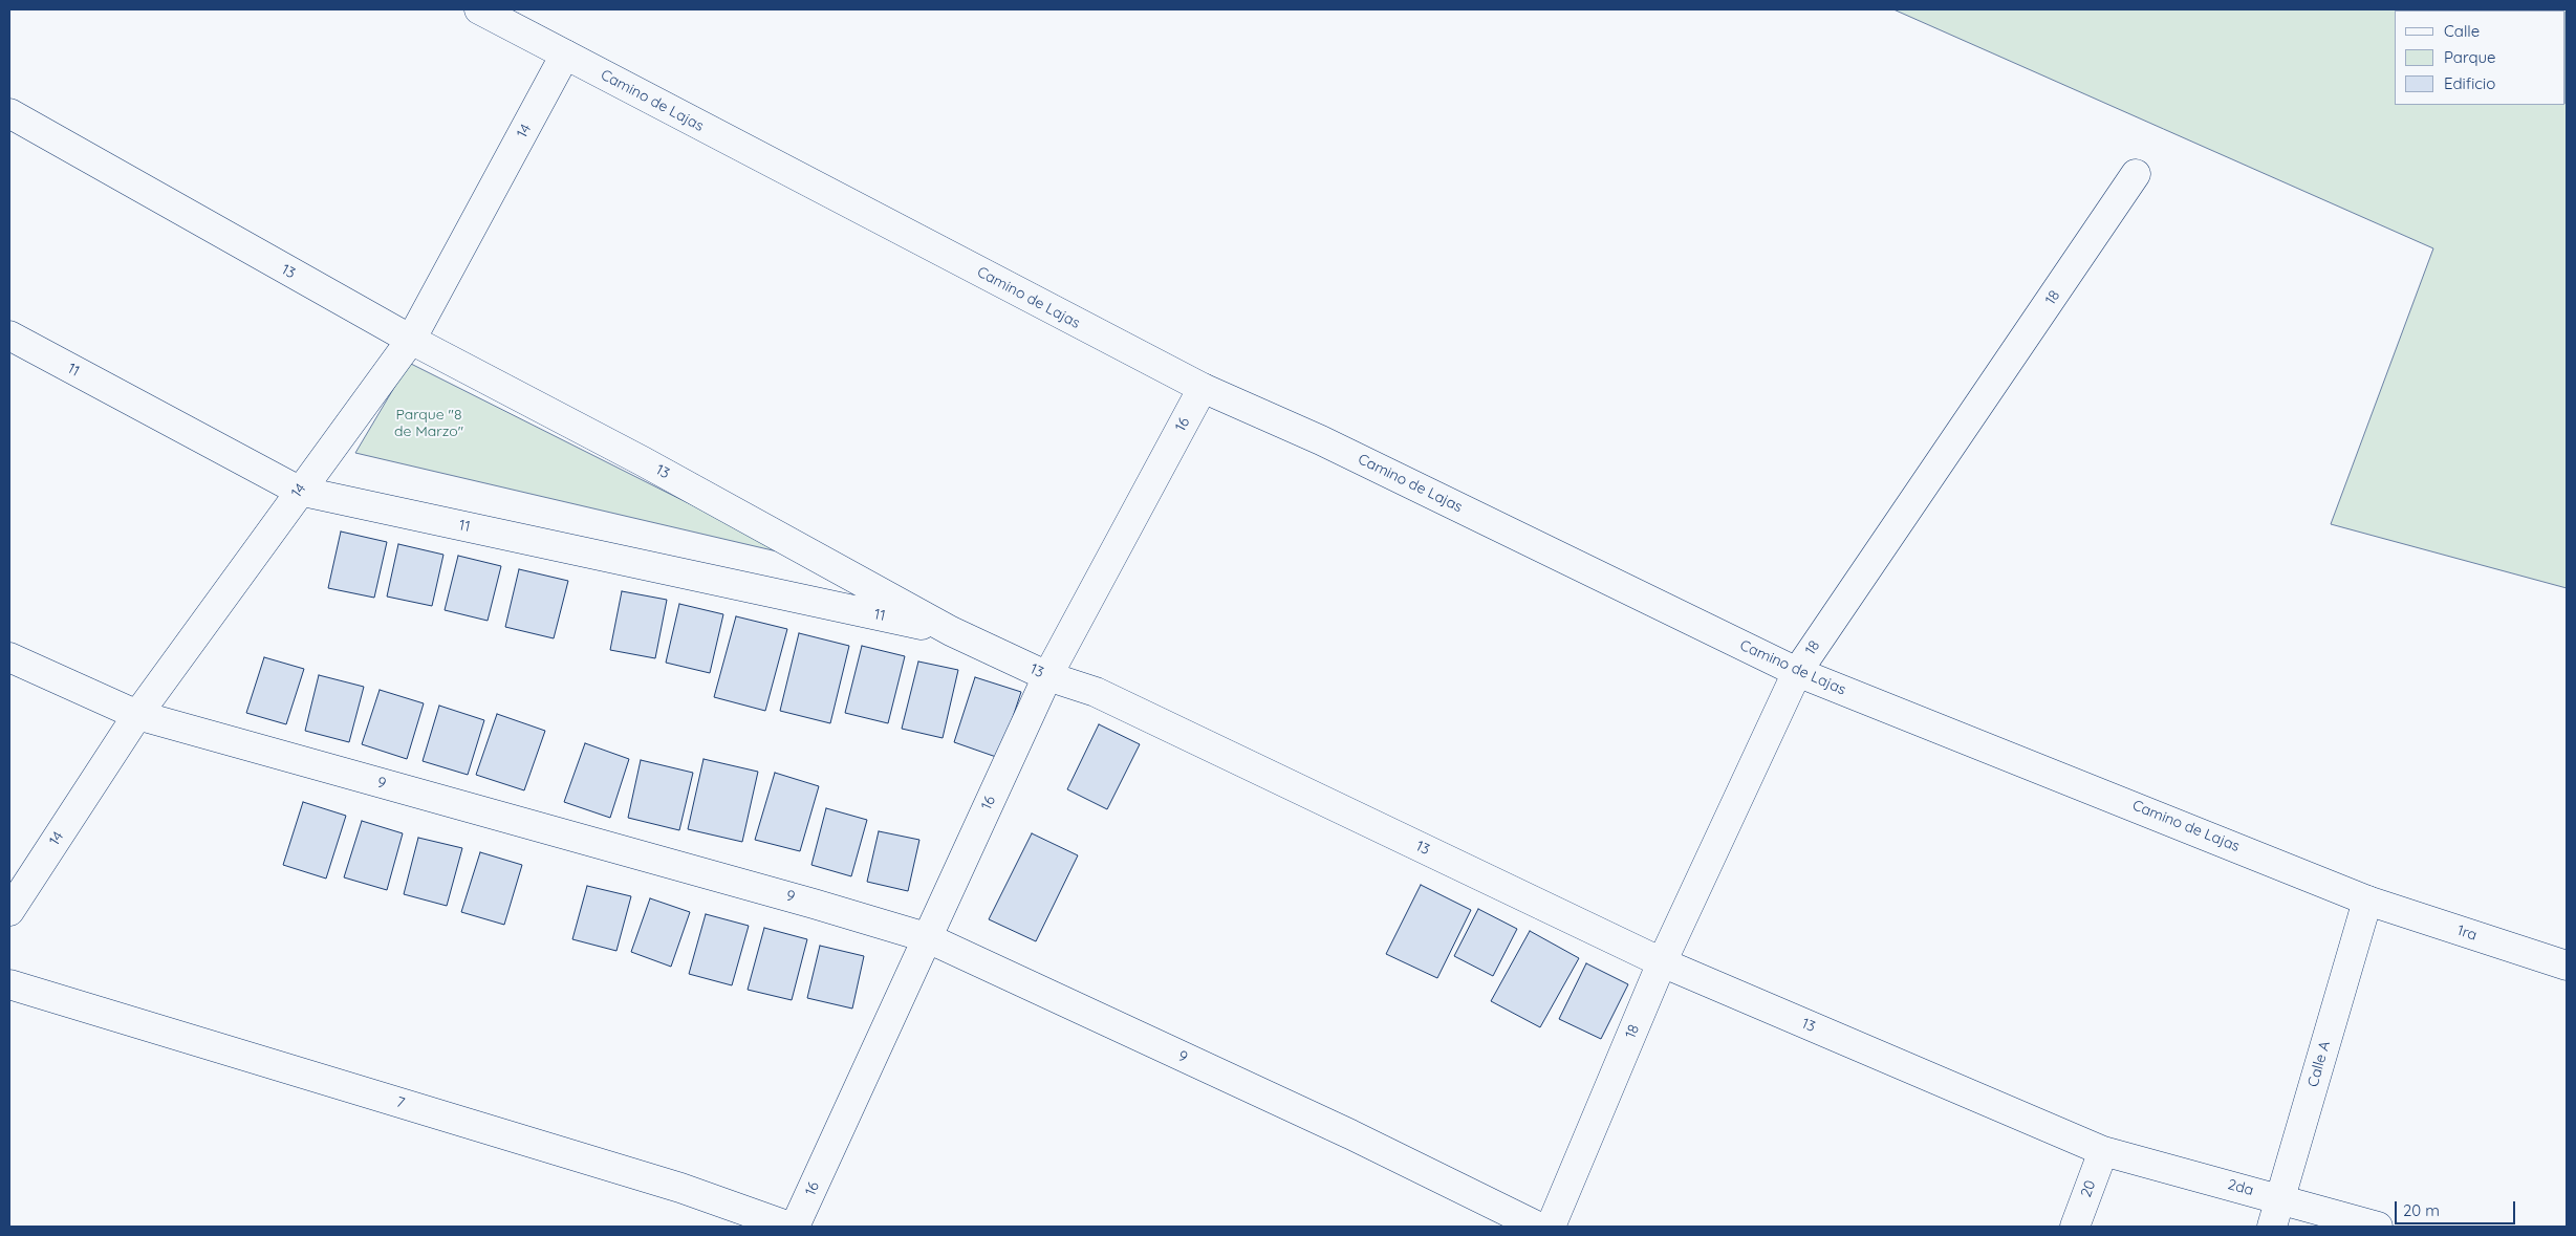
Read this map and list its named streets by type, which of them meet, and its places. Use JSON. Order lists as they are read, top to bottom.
{
  "streets": {
    "street": [
      "Camino de Lajas",
      "14",
      "13",
      "18",
      "11",
      "16",
      "9",
      "1ra",
      "Calle A",
      "7",
      "2da",
      "20"
    ]
  },
  "crossings": [
    ["Camino de Lajas", "14"],
    ["Camino de Lajas", "18"],
    ["Camino de Lajas", "16"],
    ["Camino de Lajas", "1ra"],
    ["Camino de Lajas", "Calle A"],
    ["14", "13"],
    ["14", "11"],
    ["14", "9"],
    ["13", "18"],
    ["13", "11"],
    ["13", "16"],
    ["13", "2da"],
    ["13", "20"],
    ["16", "9"],
    ["1ra", "Calle A"],
    ["Calle A", "2da"],
    ["2da", "20"]
  ],
  "parks": ["Parque \"8 de Marzo\""],
  "legend": ["Calle", "Parque", "Edificio"],
  "scale_bar": "20 m"
}
